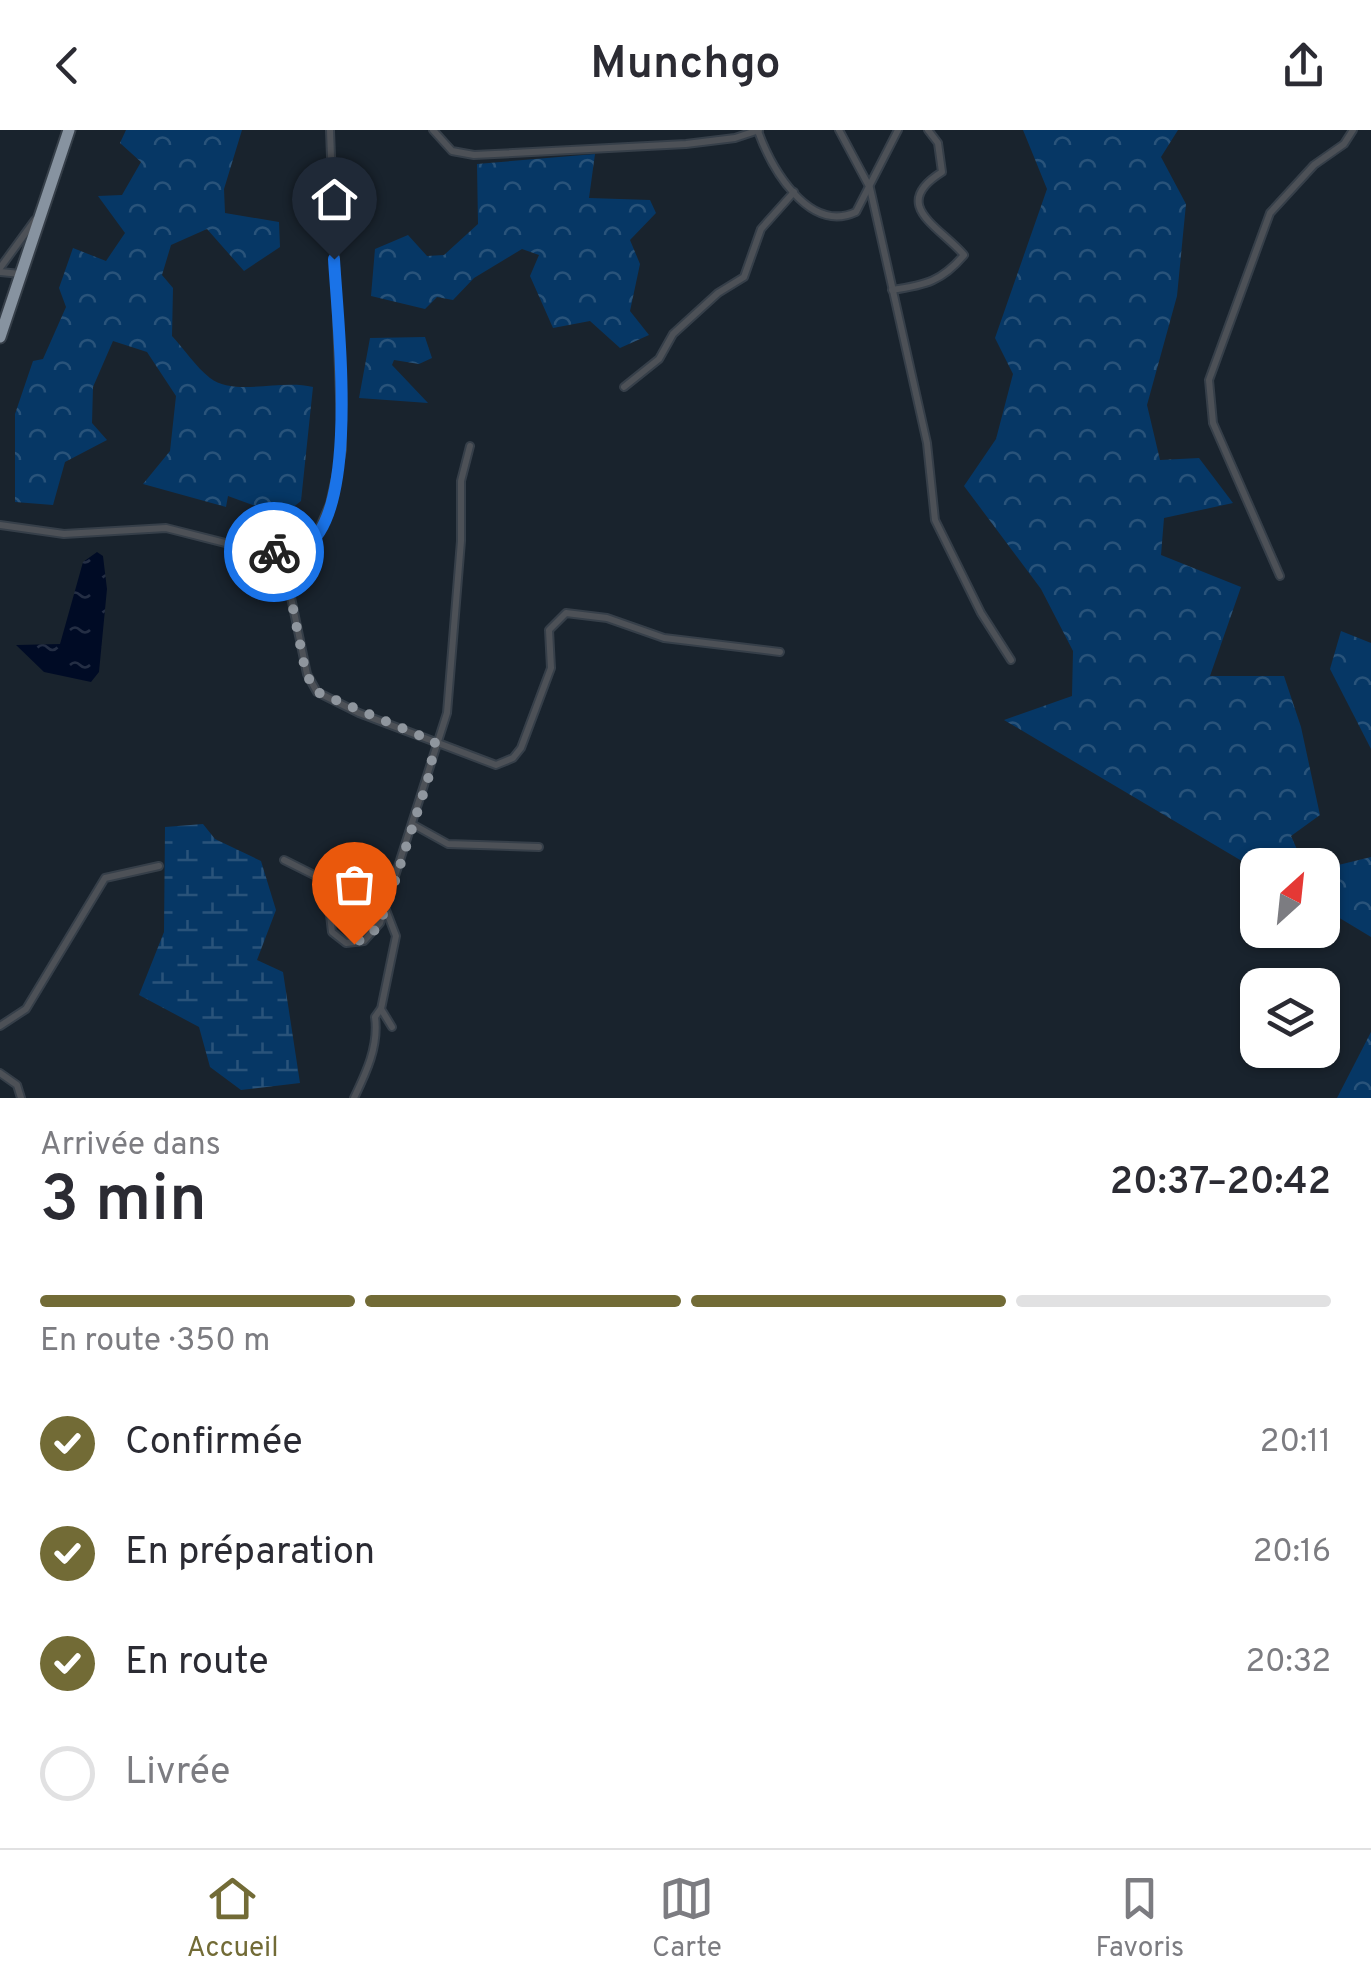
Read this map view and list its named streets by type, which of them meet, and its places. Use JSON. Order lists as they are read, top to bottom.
{
  "north": "top right",
  "page": {
    "header": "Munchgo",
    "heading": ["3 min", "Arrivée dans", "20:37–20:42"],
    "bar": "En route · 350 m",
    "list": [
      ["Confirmée", "20:11"],
      ["En préparation", "20:16"],
      ["En route", "20:32"],
      "Livrée"
    ],
    "tabs": ["Accueil", "Carte", "Favoris"]
  }
}
